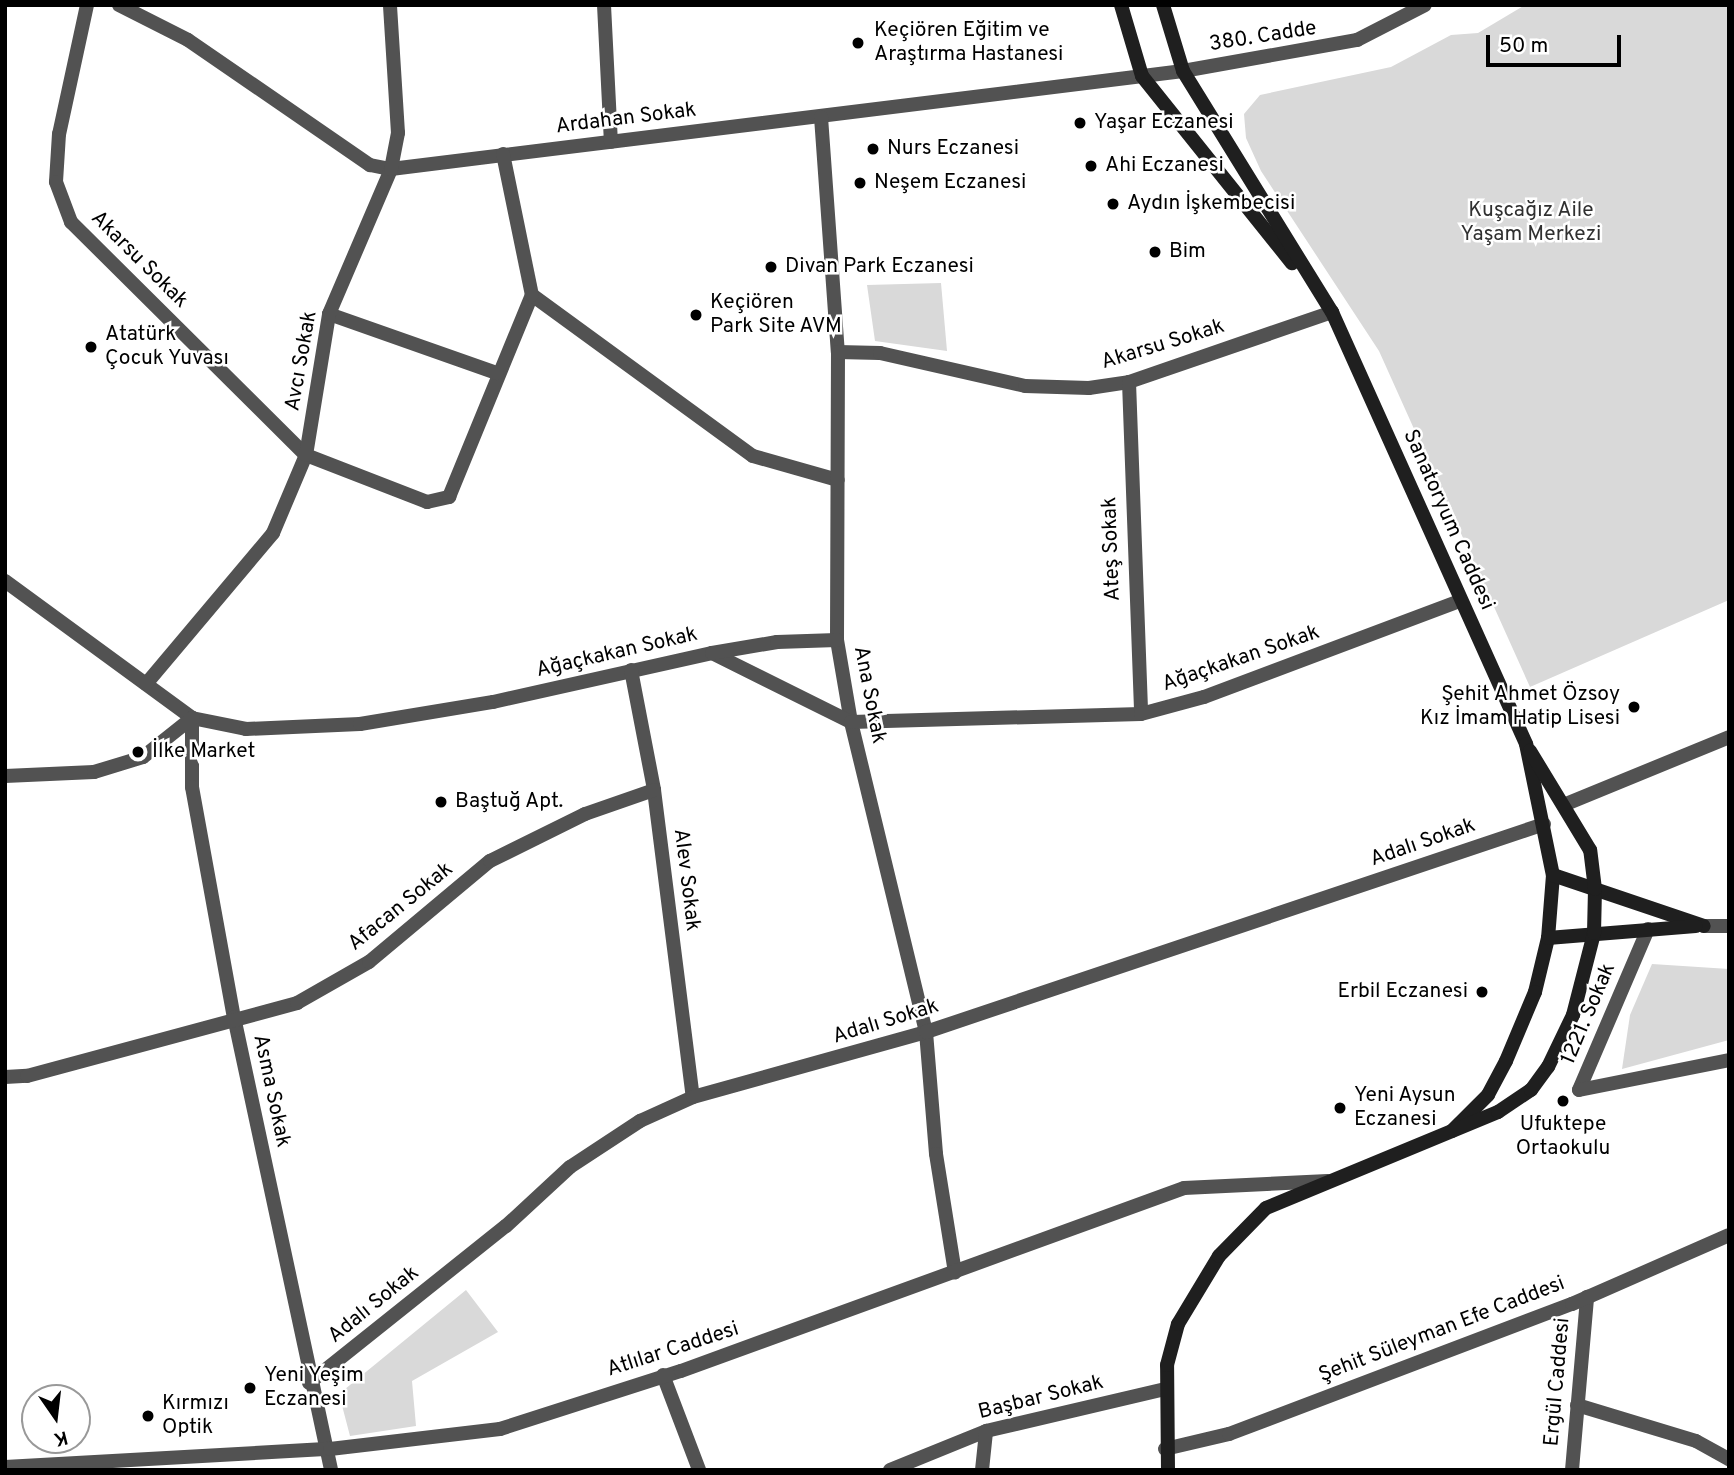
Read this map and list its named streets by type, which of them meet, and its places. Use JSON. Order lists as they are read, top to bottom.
{
  "streets": {
    "main road": ["Sanatoryum Caddesi"],
    "street": [
      "380. Cadde",
      "Ardahan Sokak",
      "Akarsu Sokak",
      "Avcı Sokak",
      "Ateş Sokak",
      "Ağaçkakan Sokak",
      "Ana Sokak",
      "Adalı Sokak",
      "Alev Sokak",
      "Afacan Sokak",
      "1221. Sokak",
      "Asma Sokak",
      "Şehit Süleyman Efe Caddesi",
      "Atlılar Caddesi",
      "Ergül Caddesi",
      "Başbar Sokak"
    ]
  },
  "crossings": [
    ["380. Cadde", "Ardahan Sokak"],
    ["380. Cadde", "Sanatoryum Caddesi"],
    ["Ardahan Sokak", "Avcı Sokak"],
    ["Ardahan Sokak", "Sanatoryum Caddesi"],
    ["Ardahan Sokak", "Ana Sokak"],
    ["Akarsu Sokak", "Avcı Sokak"],
    ["Akarsu Sokak", "Sanatoryum Caddesi"],
    ["Akarsu Sokak", "Ateş Sokak"],
    ["Akarsu Sokak", "Ana Sokak"],
    ["Avcı Sokak", "Ağaçkakan Sokak"],
    ["Sanatoryum Caddesi", "Ağaçkakan Sokak"],
    ["Sanatoryum Caddesi", "Adalı Sokak"],
    ["Ateş Sokak", "Ağaçkakan Sokak"],
    ["Ağaçkakan Sokak", "Ana Sokak"],
    ["Ağaçkakan Sokak", "Alev Sokak"],
    ["Ağaçkakan Sokak", "Asma Sokak"],
    ["Ana Sokak", "Adalı Sokak"],
    ["Ana Sokak", "Atlılar Caddesi"],
    ["Adalı Sokak", "Alev Sokak"],
    ["Adalı Sokak", "Asma Sokak"],
    ["Alev Sokak", "Afacan Sokak"],
    ["Afacan Sokak", "Asma Sokak"],
    ["Asma Sokak", "Atlılar Caddesi"],
    ["Şehit Süleyman Efe Caddesi", "Ergül Caddesi"]
  ],
  "parks": ["Kuşcağız Aile Yaşam Merkezi"],
  "places": [
    "Keçiören Eğitim ve Araştırma Hastanesi",
    "Yaşar Eczanesi",
    "Nurs Eczanesi",
    "Ahi Eczanesi",
    "Neşem Eczanesi",
    "Aydın İşkembecisi",
    "Bim",
    "Divan Park Eczanesi",
    "Keçiören Park Site AVM",
    "Atatürk Çocuk Yuvası",
    "Şehit Ahmet Özsoy Kız İmam Hatip Lisesi",
    "İlke Market",
    "Baştuğ Apt.",
    "Erbil Eczanesi",
    "Ufuktepe Ortaokulu",
    "Yeni Aysun Eczanesi",
    "Yeni Yeşim Eczanesi",
    "Kırmızı Optik"
  ],
  "scale_bar": "50 m",
  "north": "bottom"
}
